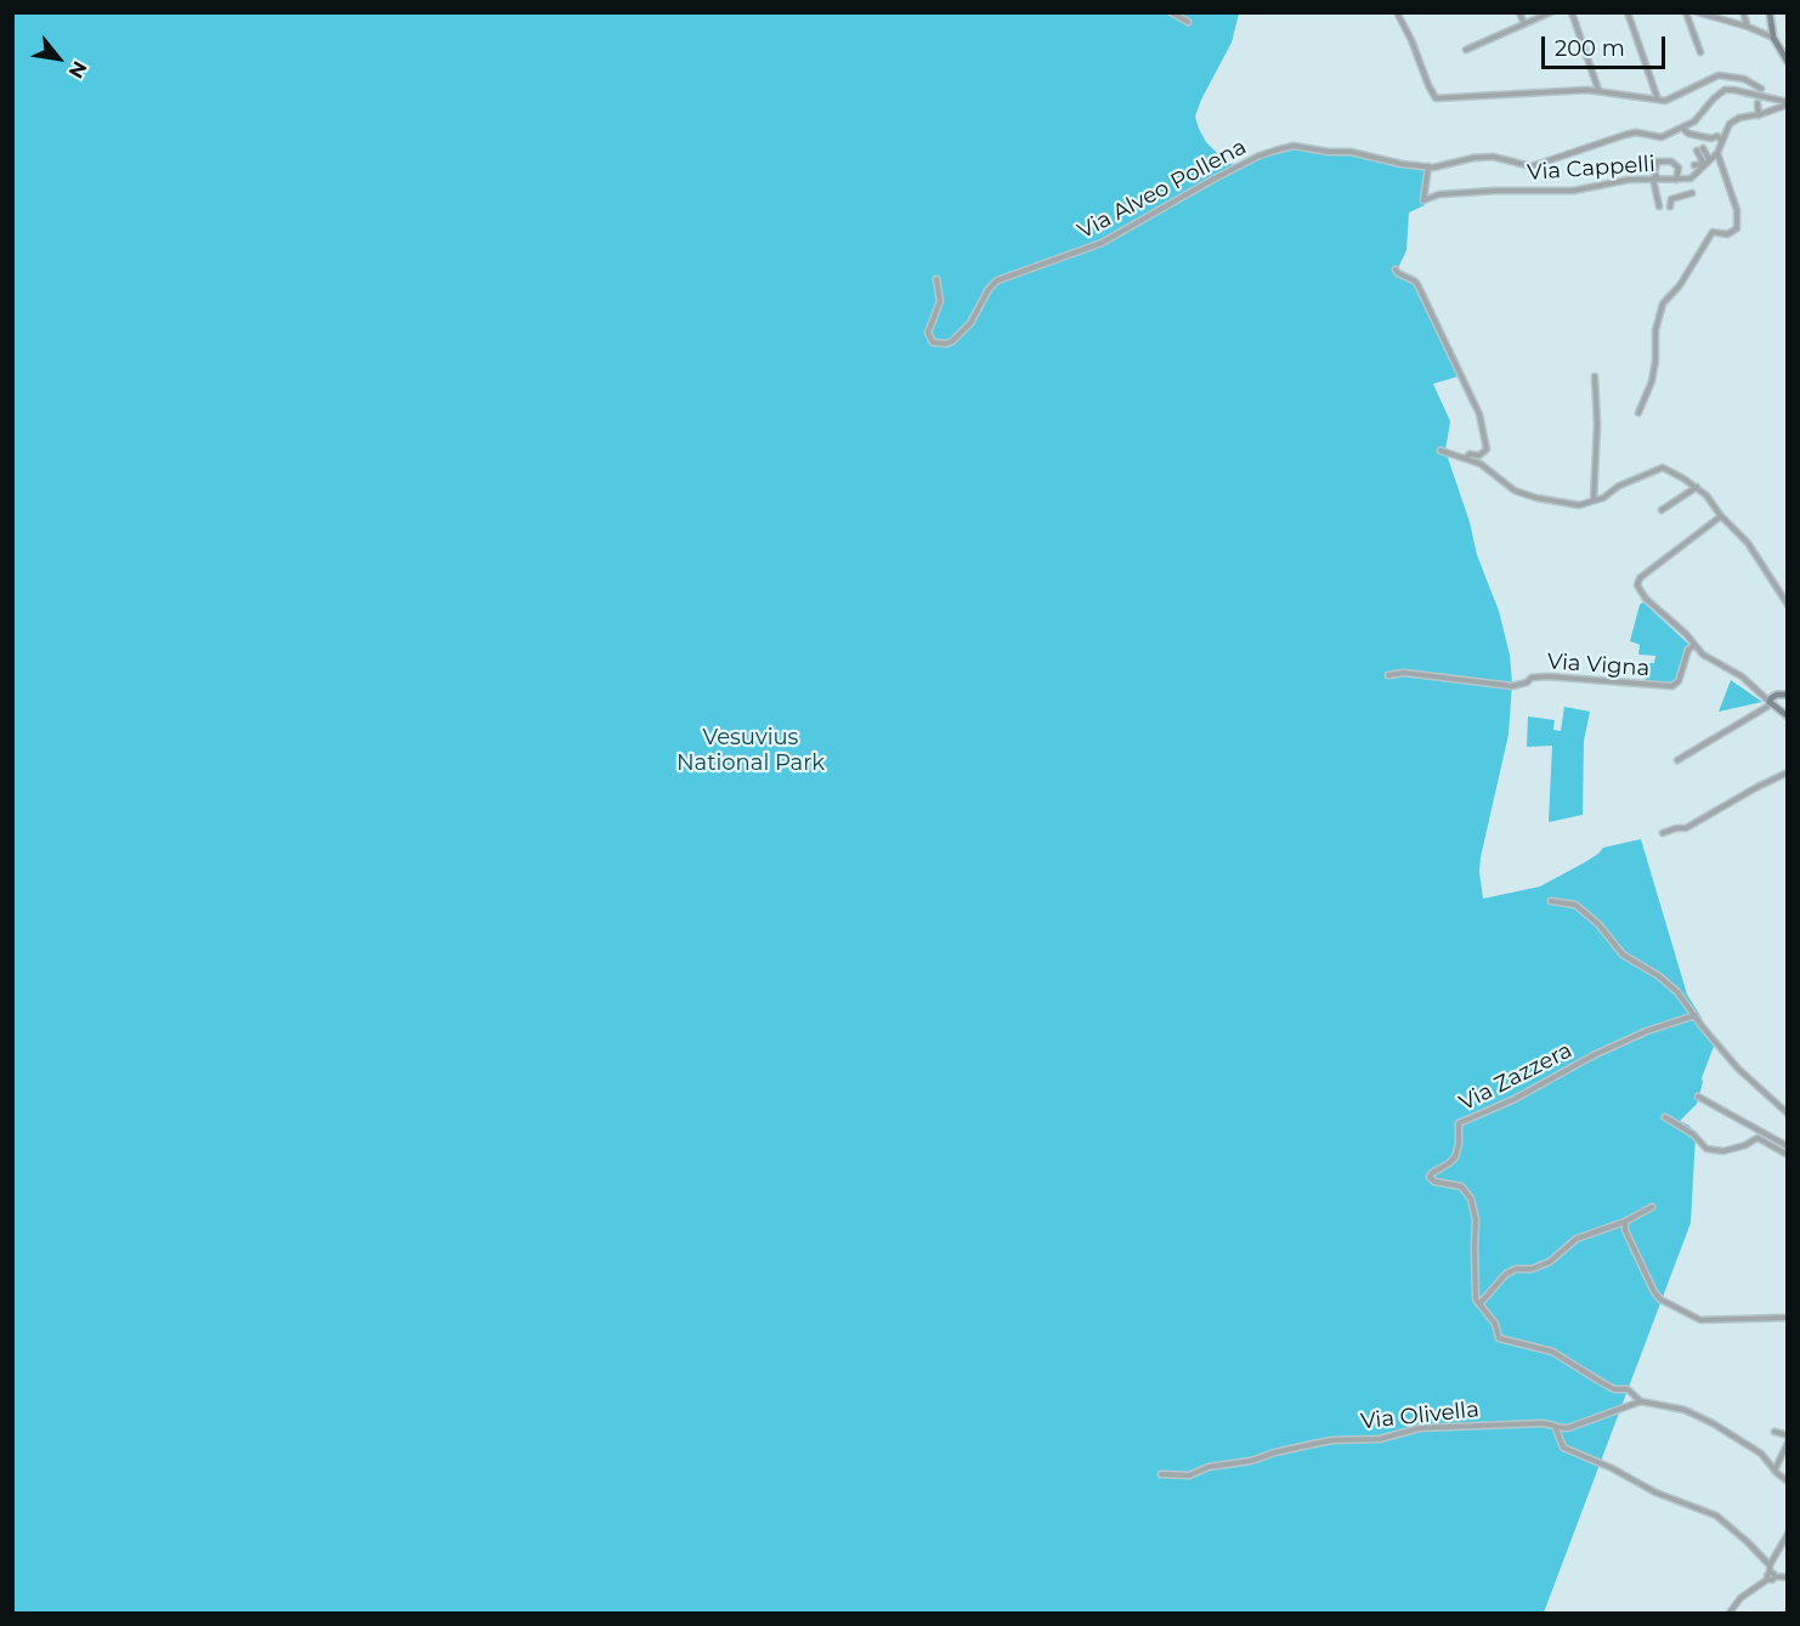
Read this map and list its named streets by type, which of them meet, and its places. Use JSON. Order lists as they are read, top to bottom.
{
  "streets": {
    "street": [
      "Via Cappelli",
      "Via Alveo Pollena",
      "Via Vigna",
      "Via Zazzera",
      "Via Olivella"
    ]
  },
  "crossings": [
    ["Via Cappelli", "Via Alveo Pollena"],
    ["Via Zazzera", "Via Olivella"]
  ],
  "parks": ["Vesuvius National Park"],
  "scale_bar": "200 m",
  "north": "bottom right"
}
